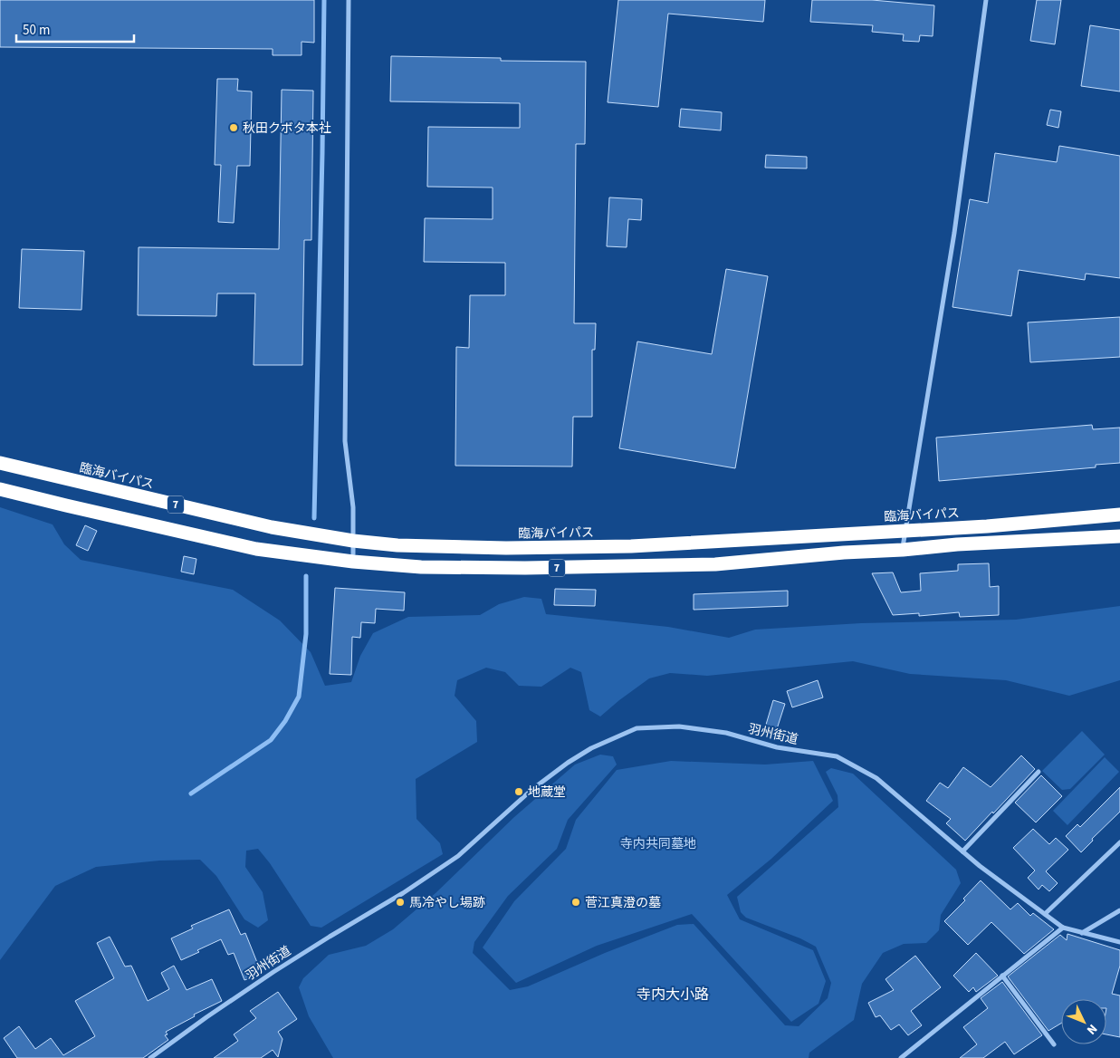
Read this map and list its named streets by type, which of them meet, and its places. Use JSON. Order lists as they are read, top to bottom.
{
  "streets": {
    "highway": ["臨海バイパス", "7"],
    "street": ["羽州街道"]
  },
  "districts": ["寺内大小路"],
  "parks": ["寺内共同墓地"],
  "places": [
    "秋田クボタ本社",
    "地蔵堂",
    "馬冷やし場跡",
    "菅江真澄の墓"
  ],
  "scale_bar": "50 m",
  "north": "bottom right"
}
